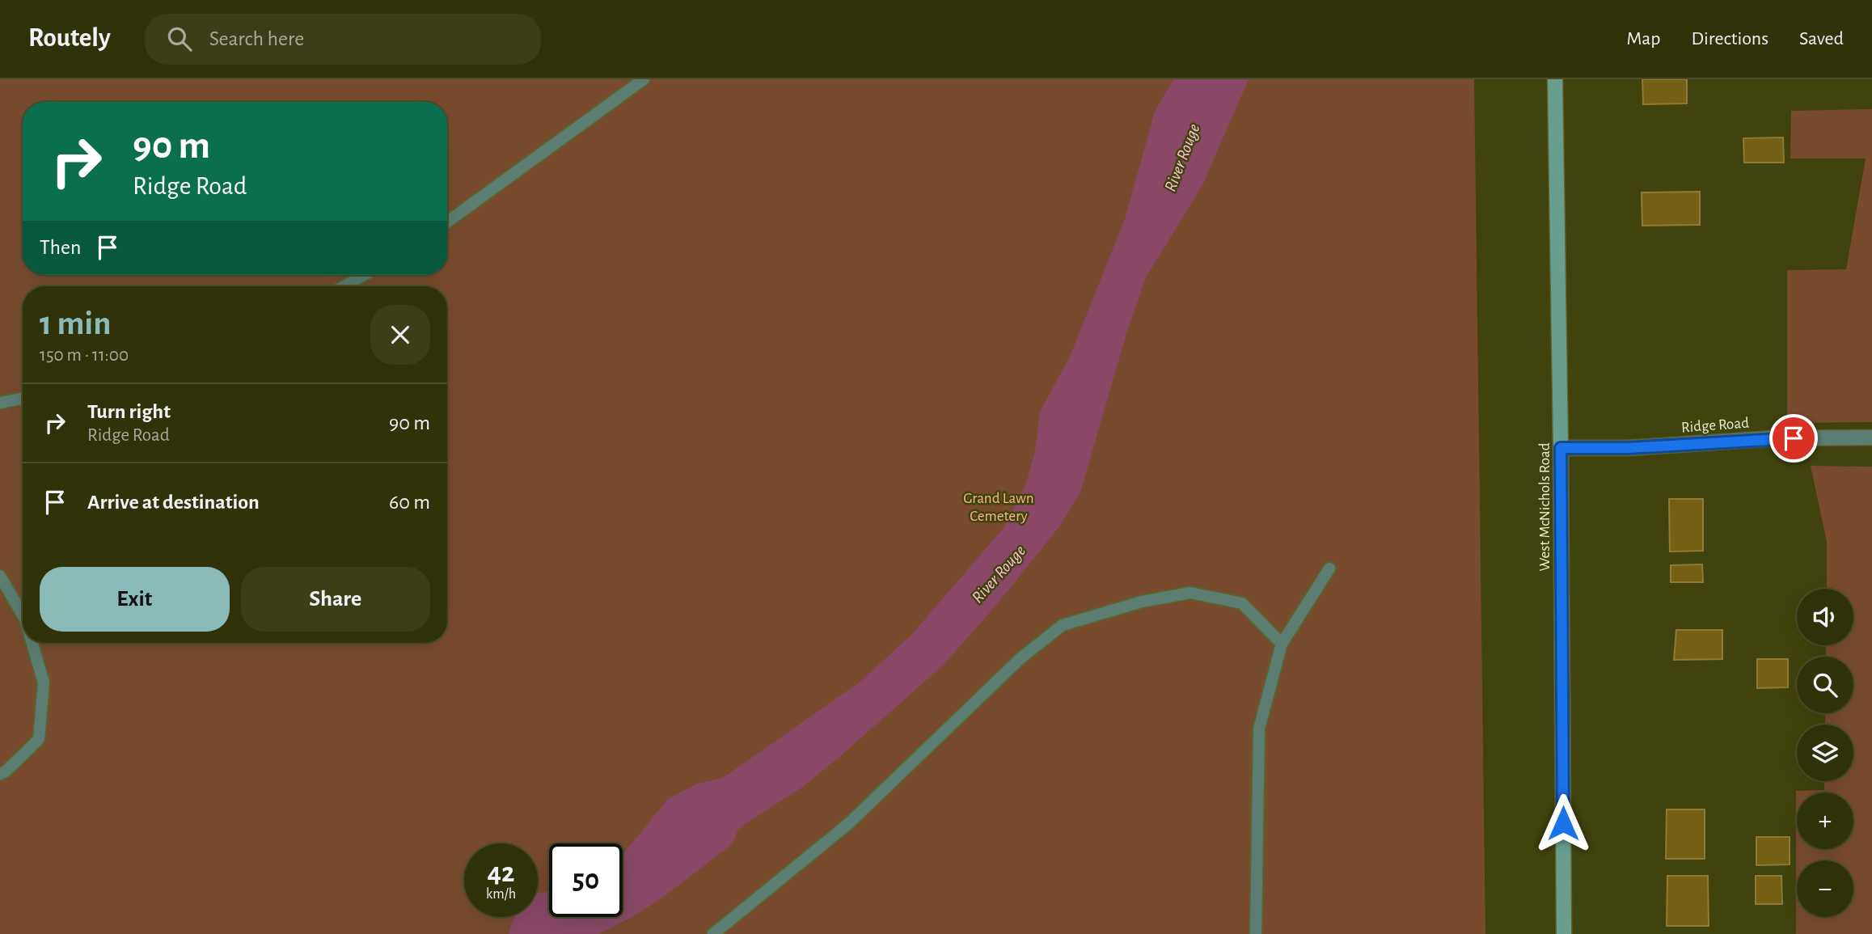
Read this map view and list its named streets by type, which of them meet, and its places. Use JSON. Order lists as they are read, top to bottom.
{
  "streets": {
    "main road": ["West McNichols Road"],
    "street": ["Ridge Road"]
  },
  "crossings": [
    ["Ridge Road", "West McNichols Road"]
  ],
  "water": ["River Rouge"],
  "parks": ["Grand Lawn Cemetery"],
  "page": {
    "header": "Routely",
    "search": "Search here",
    "nav": ["Map", "Directions", "Saved"],
    "turn": ["90 m", "Ridge Road"],
    "then": "Then",
    "heading": ["1 min", "150 m · 11:00"],
    "list": [
      {
        "name": "Turn right",
        "note": "Ridge Road",
        "value": "90 m"
      },
      {
        "name": "Arrive at destination",
        "value": "60 m"
      }
    ],
    "buttons": ["Exit", "Share"],
    "map_buttons": ["+", "−"],
    "speed": "42 km/h",
    "limit": "50"
  }
}
